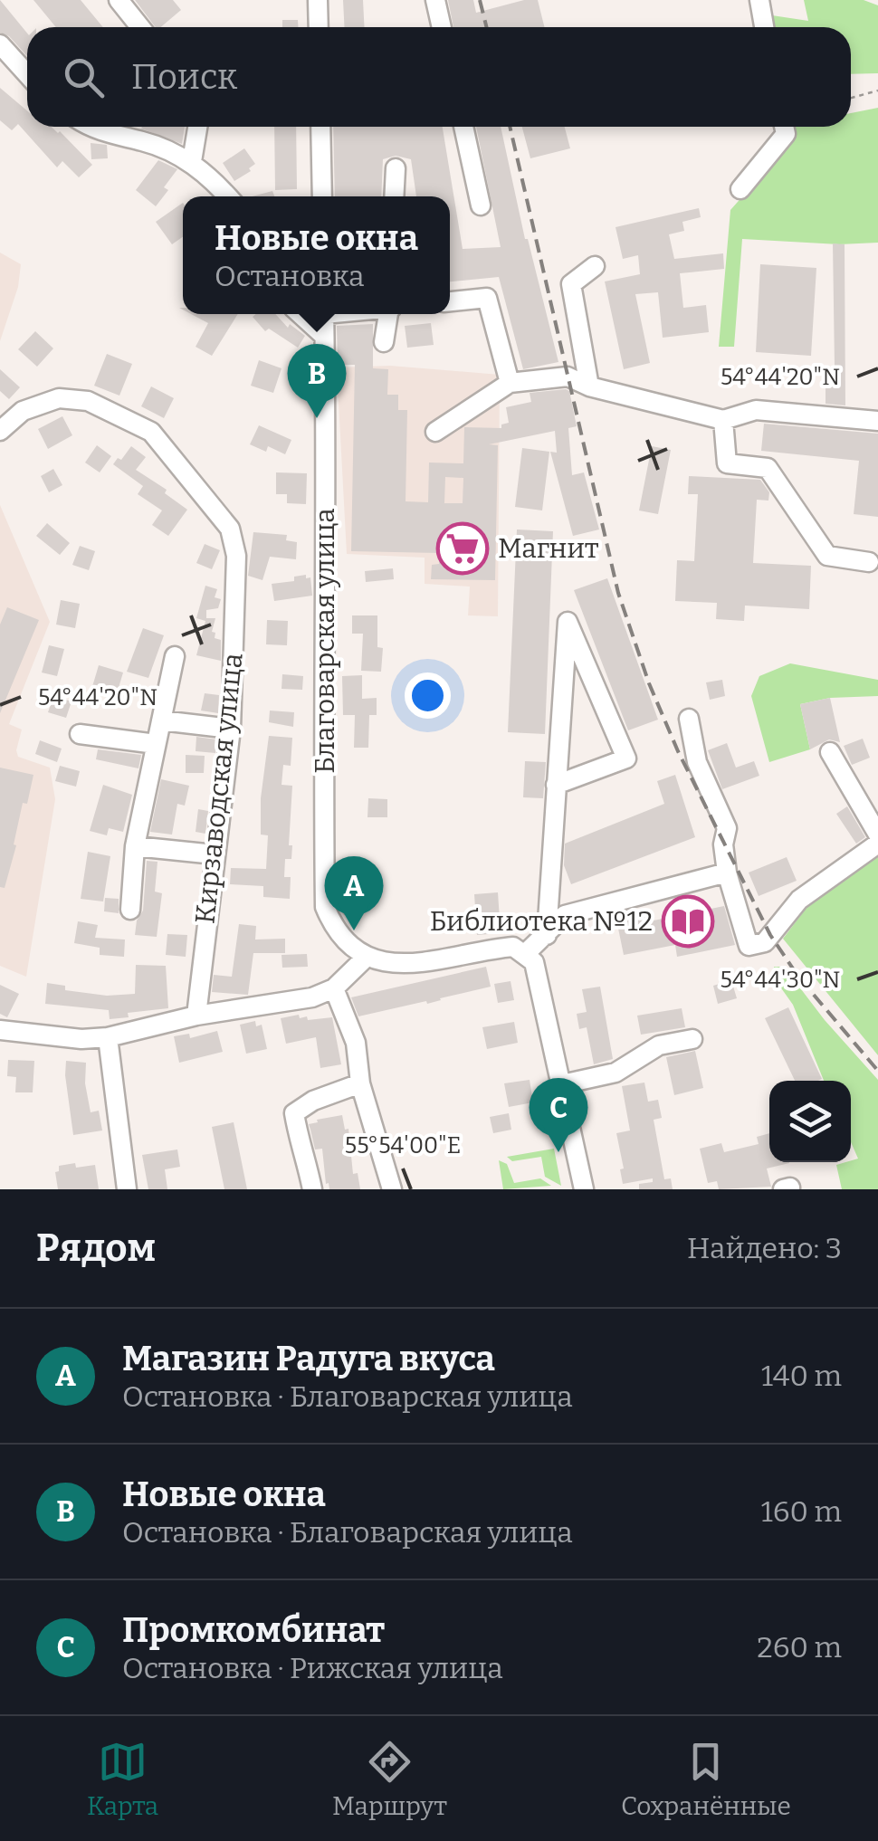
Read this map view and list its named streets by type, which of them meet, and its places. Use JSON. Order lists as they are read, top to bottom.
{
  "streets": {
    "street": ["Благоварская улица", "Кирзаводская улица"]
  },
  "places": {
    "supermarket": ["Магнит"],
    "library": ["Библиотека №12"]
  },
  "page": {
    "search": "Поиск",
    "popup": ["Новые окна", "Остановка"],
    "pins": ["B", "A", "C"],
    "heading": ["Рядом", "Найдено: 3"],
    "list": [
      {
        "mark": "A",
        "name": "Магазин Радуга вкуса",
        "note": "Остановка · Благоварская улица",
        "value": "140 m"
      },
      {
        "mark": "B",
        "name": "Новые окна",
        "note": "Остановка · Благоварская улица",
        "value": "160 m"
      },
      {
        "mark": "C",
        "name": "Промкомбинат",
        "note": "Остановка · Рижская улица",
        "value": "260 m"
      }
    ],
    "nav": ["Карта", "Маршрут", "Сохранённые"]
  },
  "coordinates": ["54°44'20\"N", "54°44'30\"N", "55°54'00\"E"]
}
